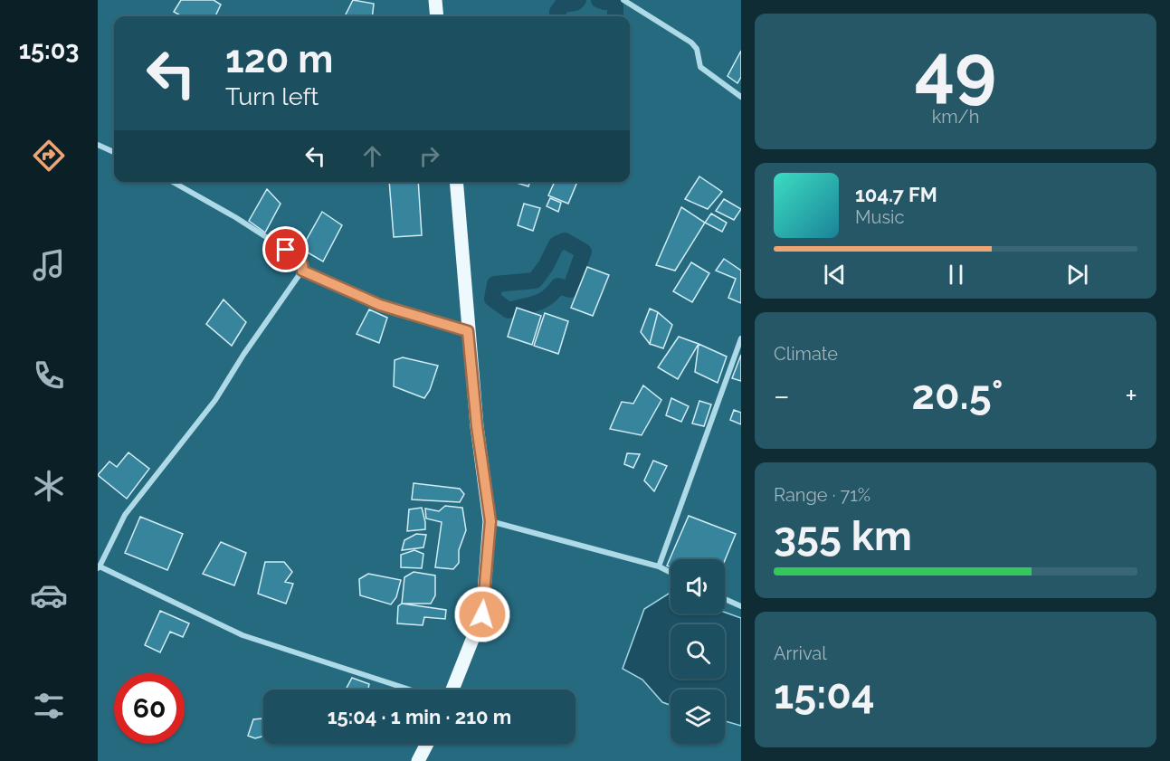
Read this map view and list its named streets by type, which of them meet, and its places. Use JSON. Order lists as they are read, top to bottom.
{
  "page": {
    "tabs": "15:03",
    "tile": [
      ["49", "km/h"],
      "Climate",
      ["Range · 71%", "355 km"],
      ["Arrival", "15:04"]
    ],
    "turn": ["120 m", "Turn left"],
    "song": ["104.7 FM", "Music"],
    "heat": ["−", "20.5°", "+"],
    "limit": "60",
    "trip": "15:04 · 1 min · 210 m"
  }
}
